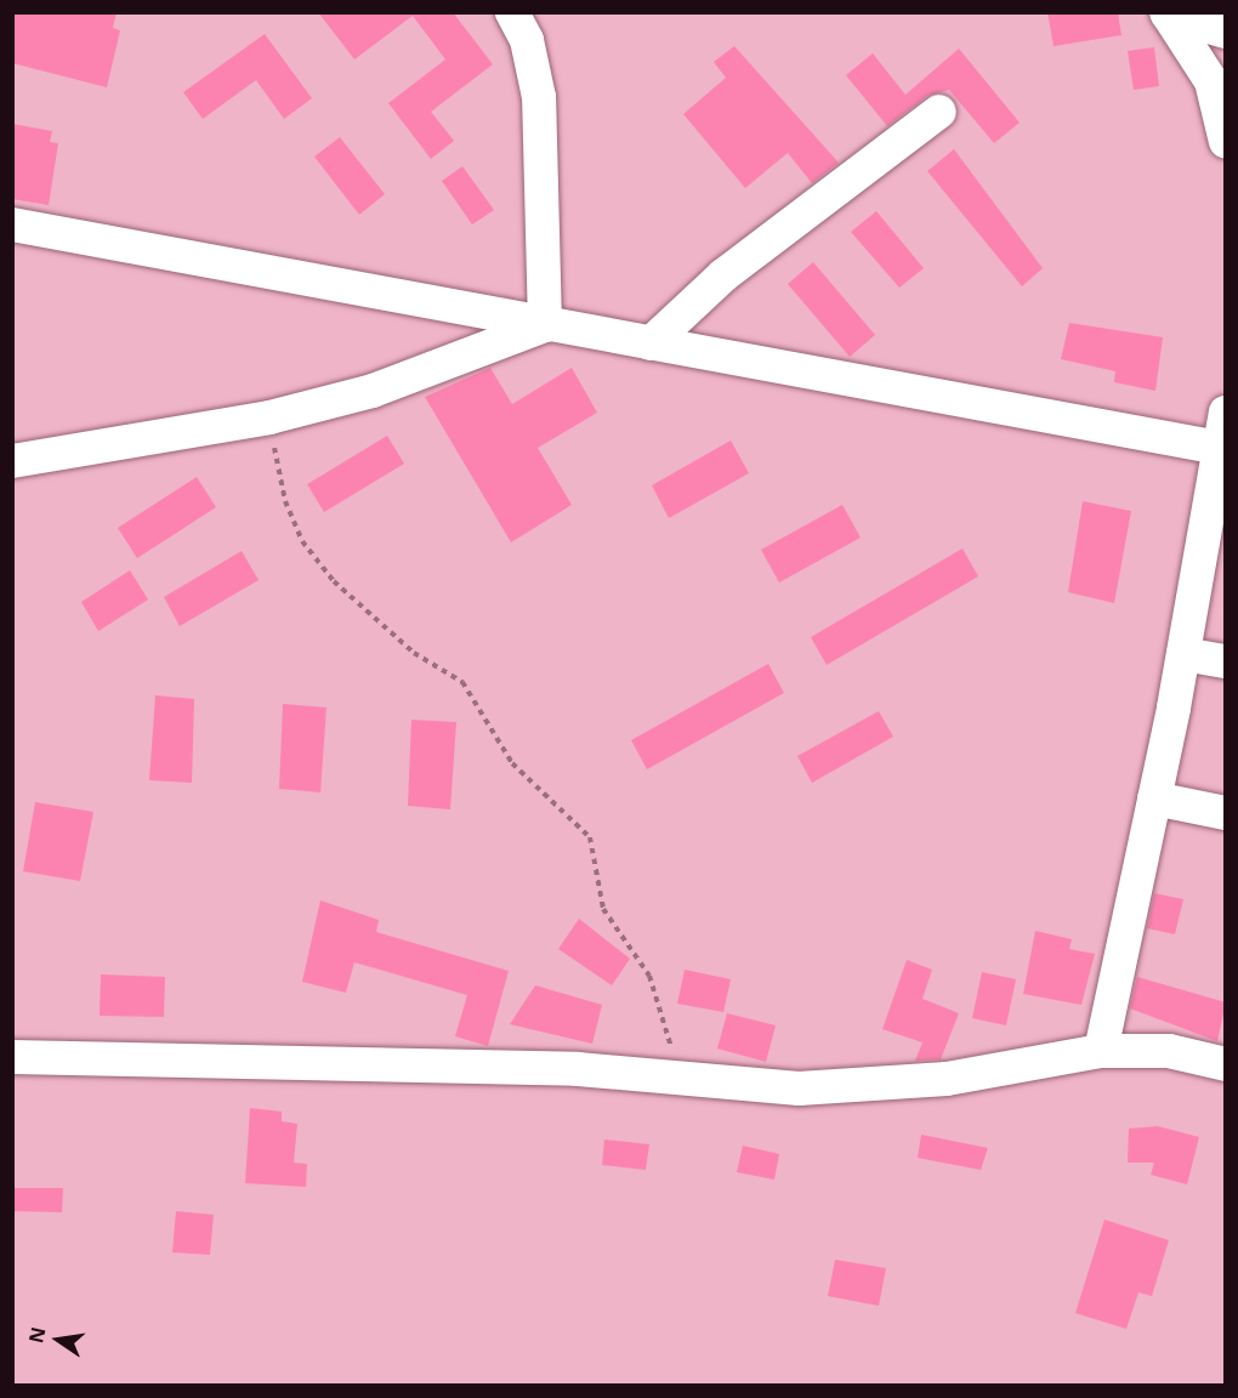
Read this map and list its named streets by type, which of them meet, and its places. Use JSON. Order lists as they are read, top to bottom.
{
  "north": "left"
}
